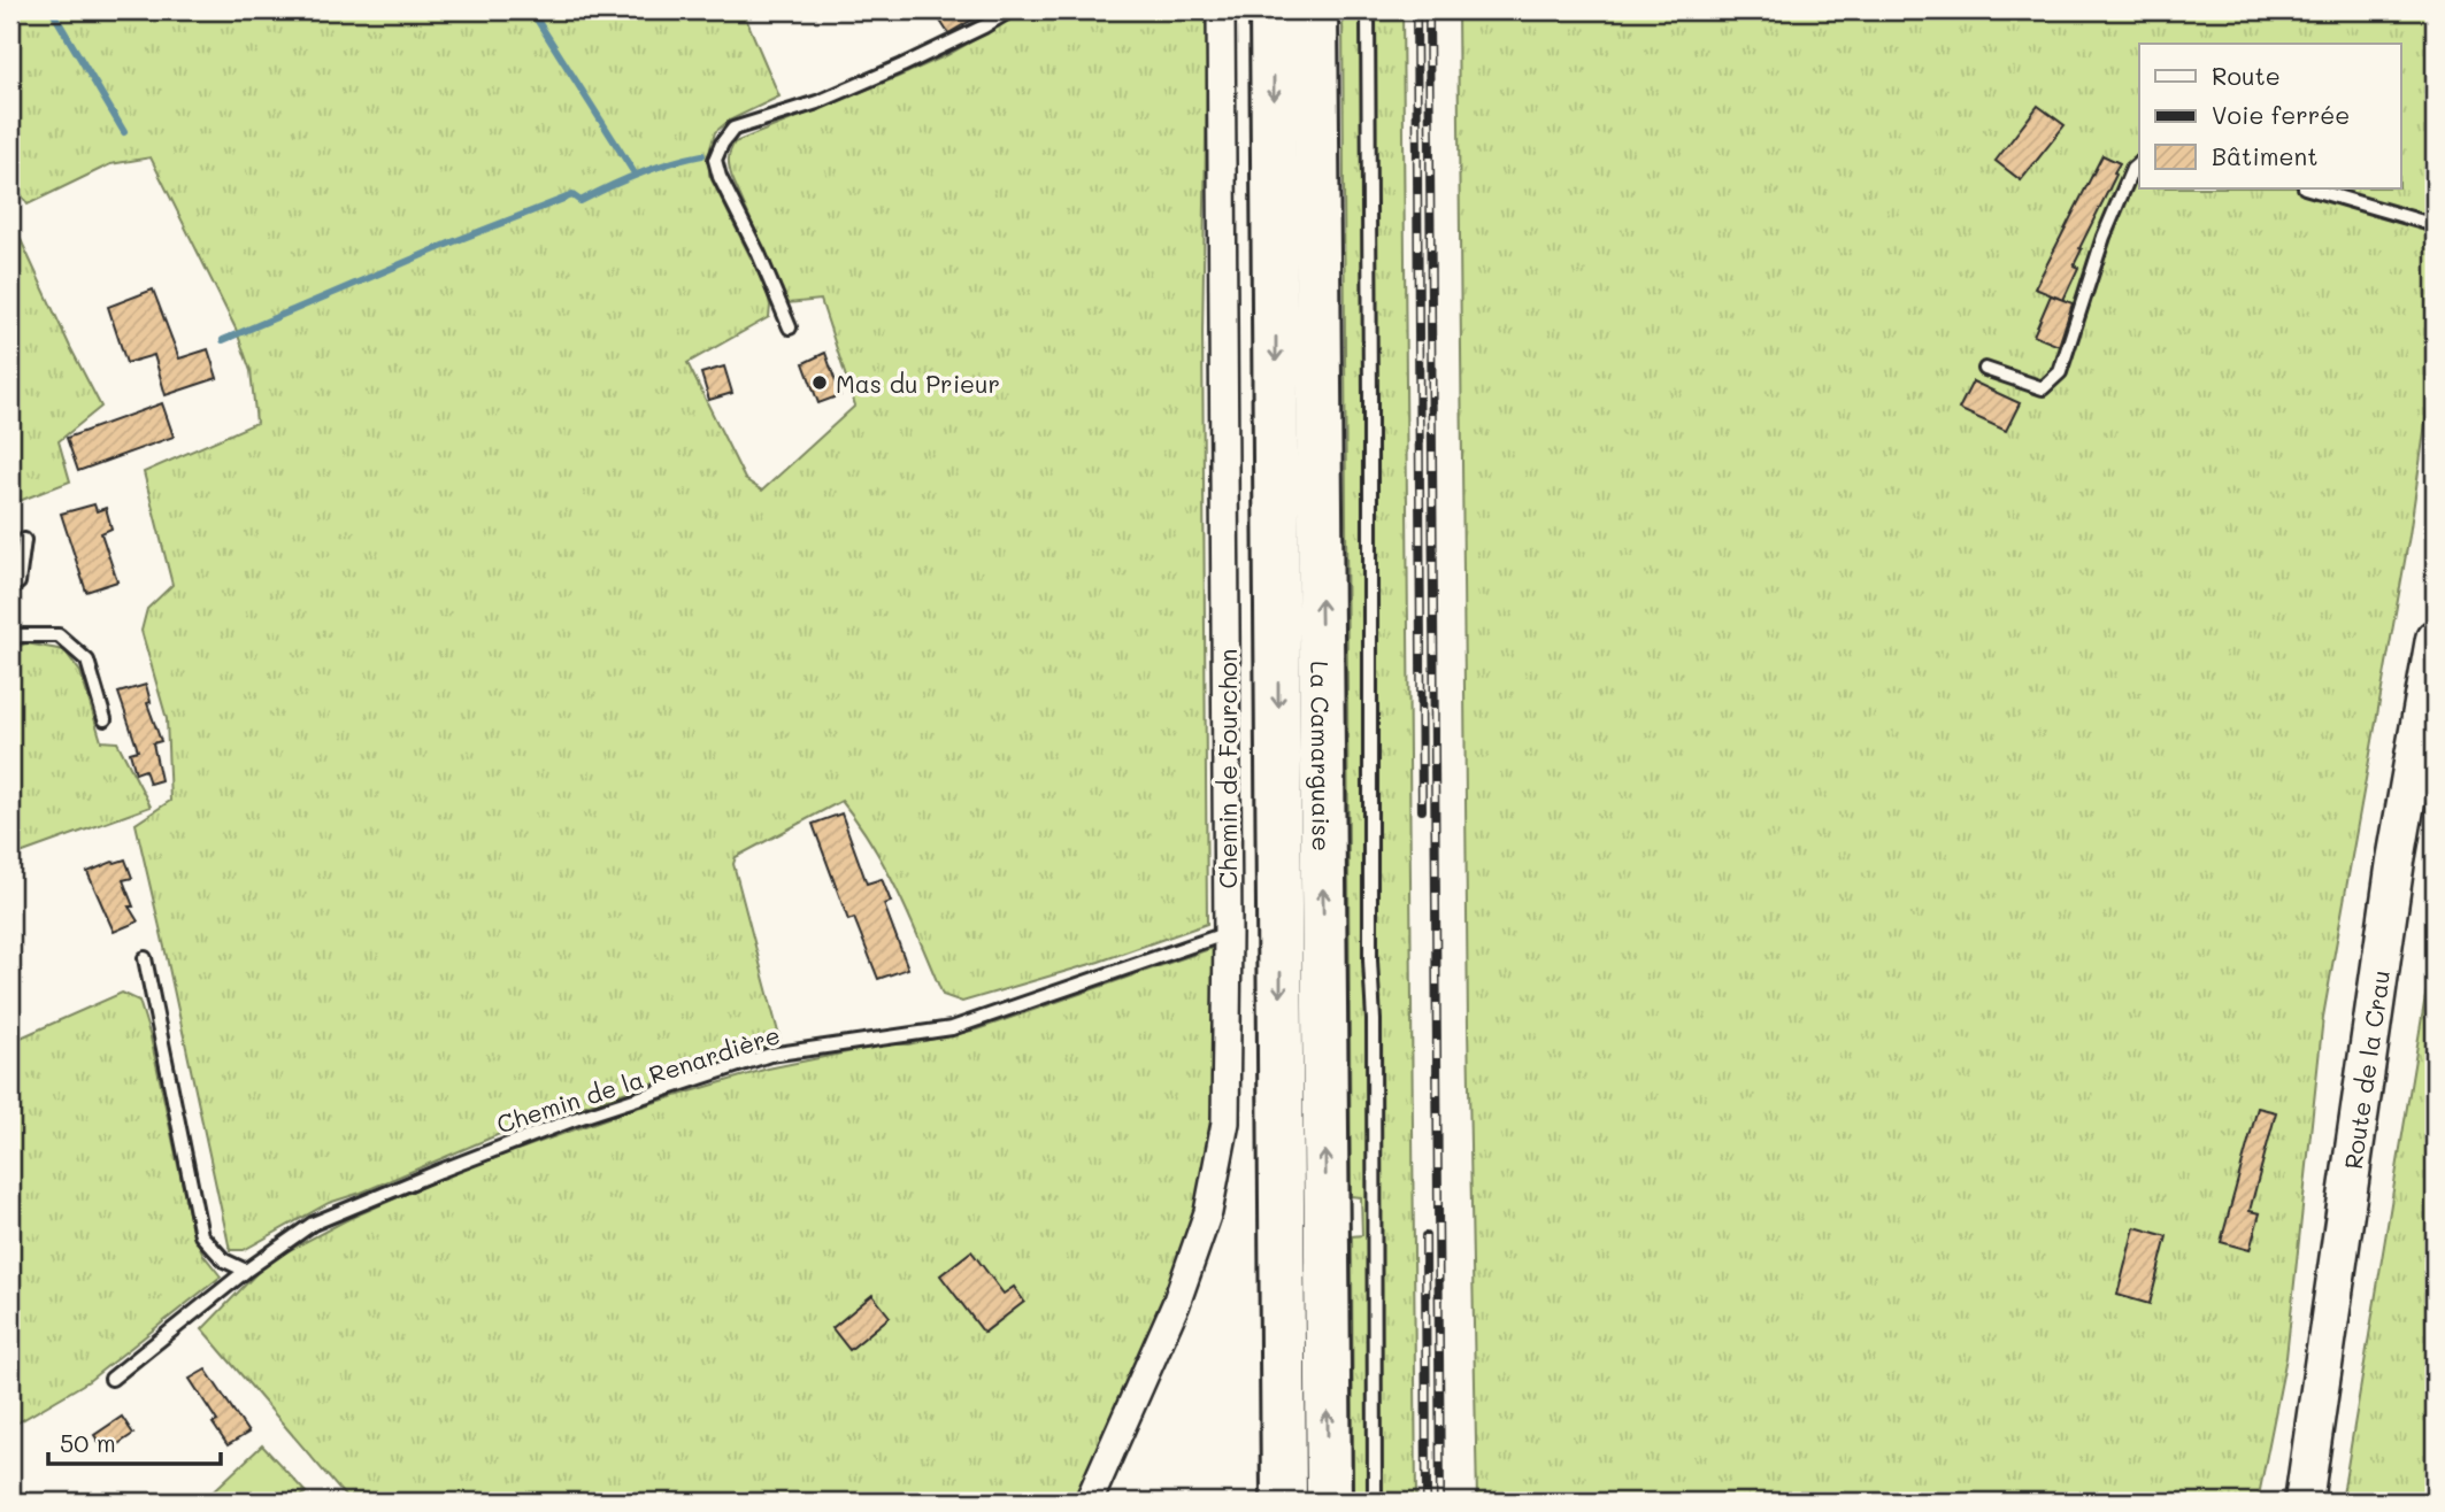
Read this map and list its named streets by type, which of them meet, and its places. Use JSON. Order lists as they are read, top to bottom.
{
  "streets": {
    "highway": ["La Camarguaise"],
    "main road": ["Route de la Crau"],
    "street": ["Chemin de Fourchon"],
    "lane": ["Chemin de la Renardière"]
  },
  "crossings": [
    ["Chemin de Fourchon", "Chemin de la Renardière"]
  ],
  "places": ["Mas du Prieur"],
  "legend": ["Route", "Voie ferrée", "Bâtiment"],
  "scale_bar": "50 m"
}
